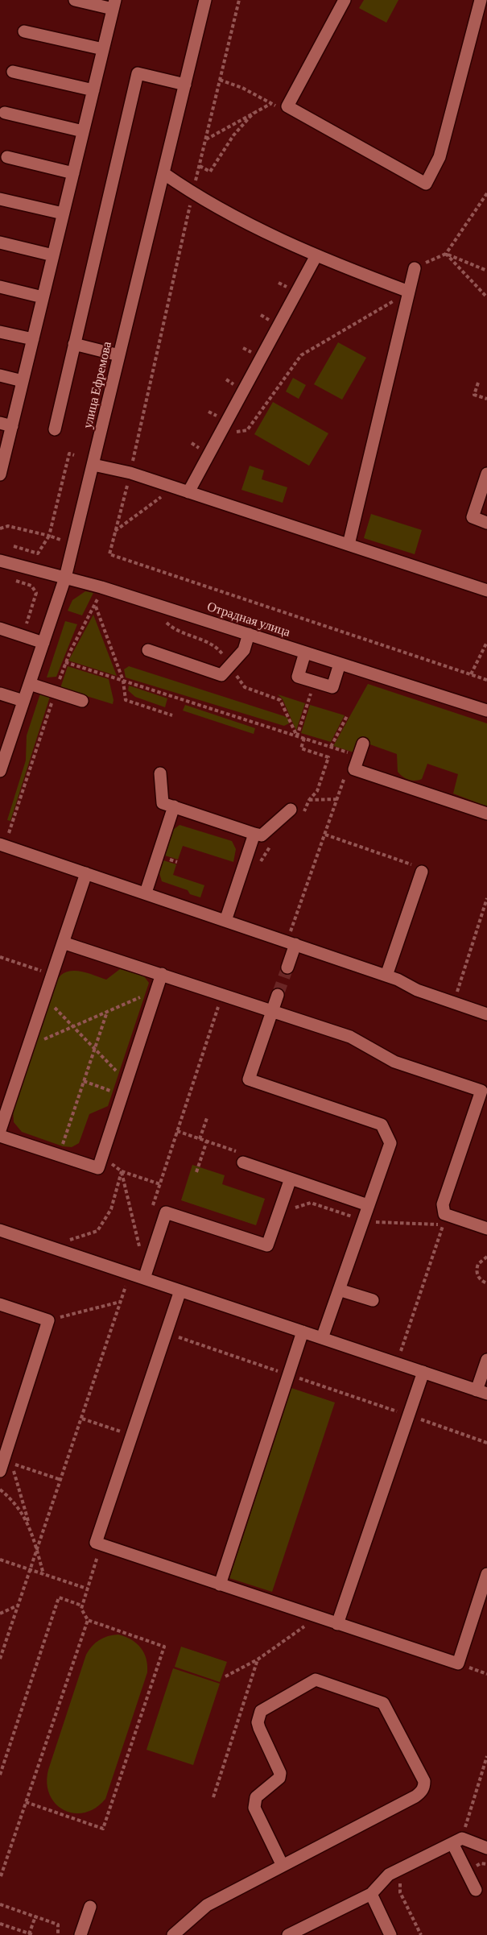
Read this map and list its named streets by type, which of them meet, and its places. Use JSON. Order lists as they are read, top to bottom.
{
  "streets": {
    "street": ["улица Ефремова", "Отрадная улица"]
  },
  "crossings": [
    ["улица Ефремова", "Отрадная улица"]
  ]
}
